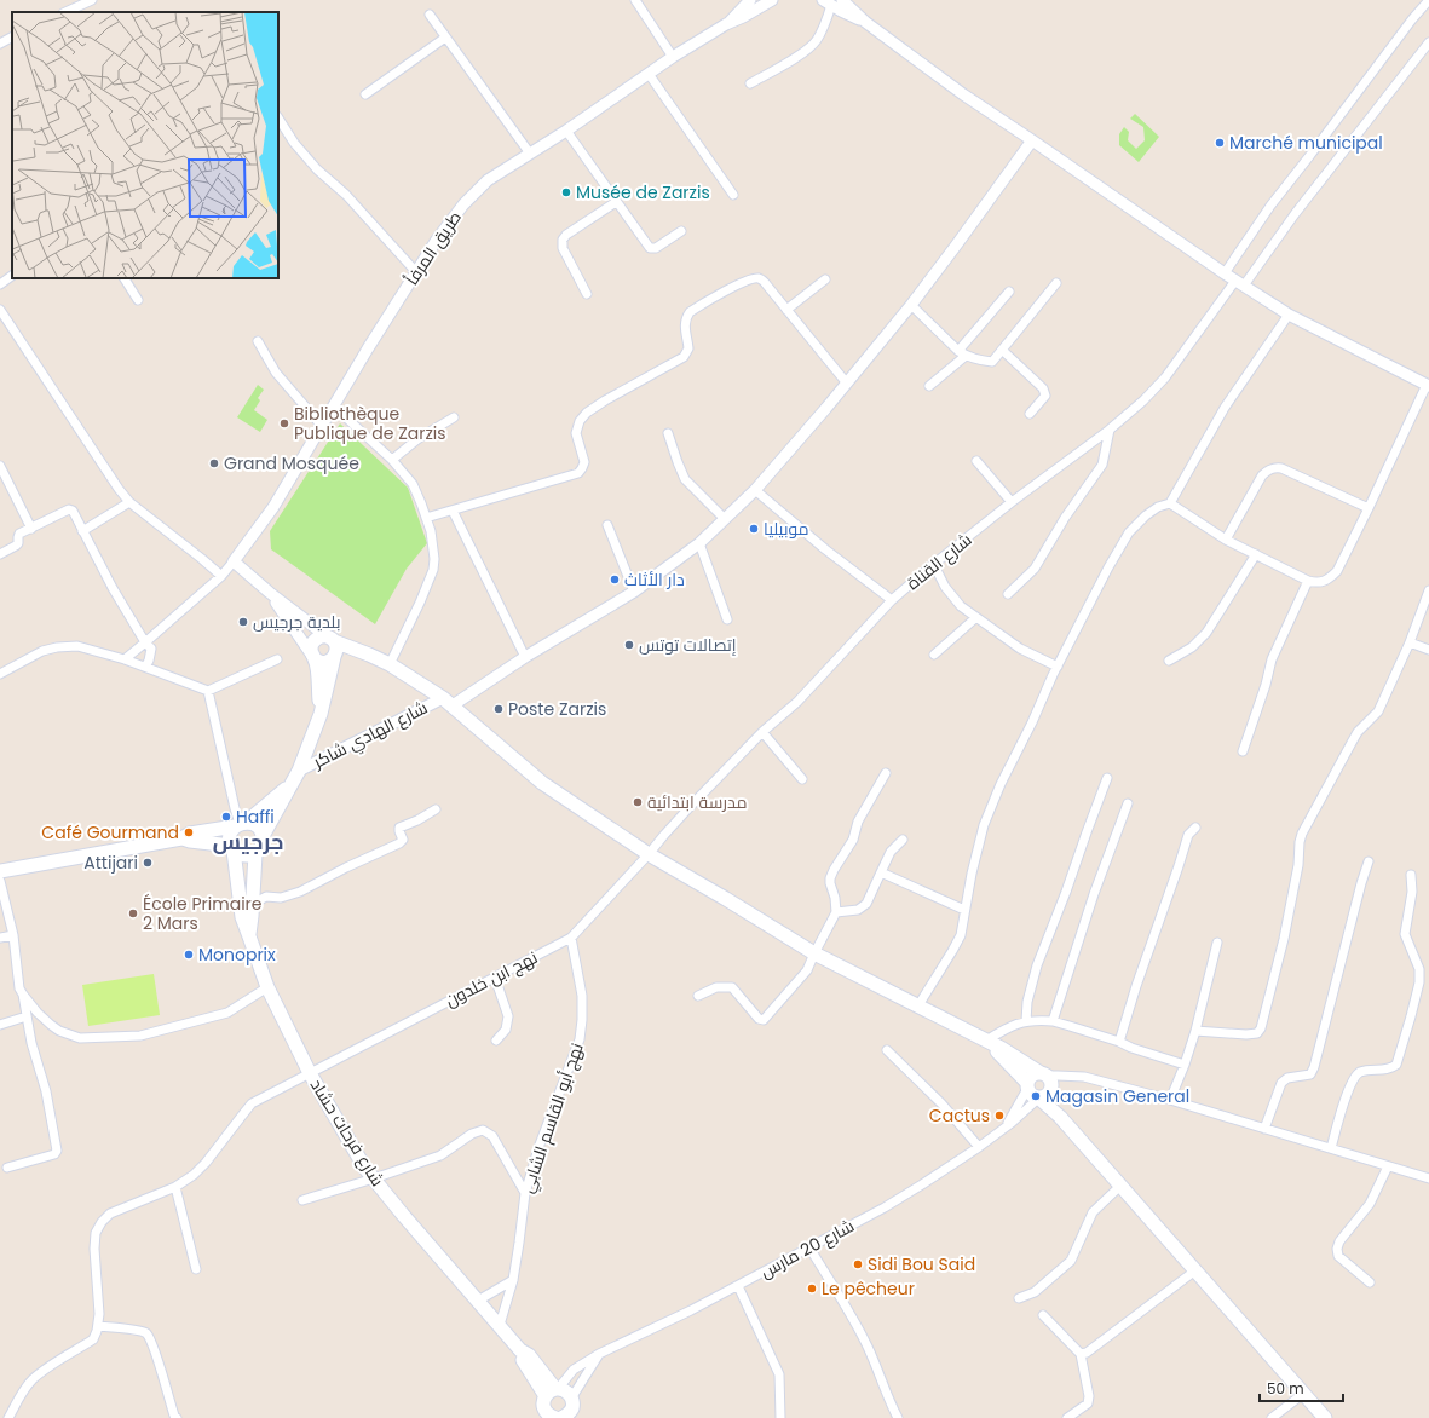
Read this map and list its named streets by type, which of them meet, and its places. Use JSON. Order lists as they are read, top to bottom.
{
  "streets": {
    "main road": ["شارع فرحات حشاد"],
    "street": [
      "طريق المرفأ",
      "شارع القناة",
      "شارع الهادي شاكر",
      "نهج ابن خلدون",
      "نهج أبو القاسم الشابي",
      "شارع 20 مارس"
    ]
  },
  "crossings": [
    ["شارع القناة", "نهج ابن خلدون"],
    ["نهج ابن خلدون", "نهج أبو القاسم الشابي"],
    ["نهج ابن خلدون", "شارع فرحات حشاد"],
    ["نهج أبو القاسم الشابي", "شارع فرحات حشاد"],
    ["شارع فرحات حشاد", "شارع 20 مارس"]
  ],
  "districts": ["جرجيس"],
  "places": [
    "Marché municipal",
    "Musée de Zarzis",
    "Bibliothèque Publique de Zarzis",
    "Grand Mosquée",
    "موبيليا",
    "دار الأثاث",
    "بلدية جرجيس",
    "إتصالات توتس",
    "Poste Zarzis",
    "مدرسة ابتدائية",
    "Haffi",
    "Café Gourmand",
    "Attijari",
    "École Primaire 2 Mars",
    "Monoprix",
    "Magasin General",
    "Cactus",
    "Sidi Bou Said",
    "Le pêcheur"
  ],
  "scale_bar": "50 m"
}
